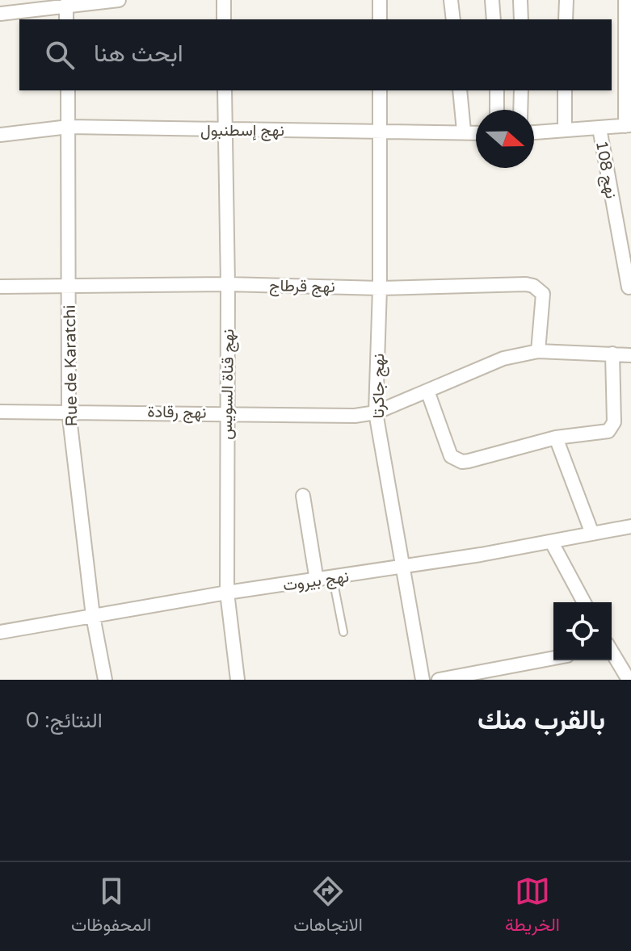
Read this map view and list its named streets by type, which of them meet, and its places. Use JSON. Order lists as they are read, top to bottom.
{
  "streets": {
    "street": [
      "نهج إسطنبول",
      "نهج 108",
      "نهج قرطاج",
      "Rue de Karatchi",
      "نهج قناة السويس",
      "نهج جاكرتا",
      "نهج رقادة",
      "نهج بيروت"
    ]
  },
  "crossings": [
    ["نهج إسطنبول", "Rue de Karatchi"],
    ["نهج إسطنبول", "نهج قناة السويس"],
    ["نهج إسطنبول", "نهج جاكرتا"],
    ["نهج قرطاج", "Rue de Karatchi"],
    ["نهج قرطاج", "نهج قناة السويس"],
    ["نهج قرطاج", "نهج جاكرتا"],
    ["نهج قرطاج", "نهج رقادة"],
    ["Rue de Karatchi", "نهج رقادة"],
    ["Rue de Karatchi", "نهج بيروت"],
    ["نهج قناة السويس", "نهج رقادة"],
    ["نهج قناة السويس", "نهج بيروت"],
    ["نهج جاكرتا", "نهج رقادة"],
    ["نهج جاكرتا", "نهج بيروت"]
  ],
  "north": "right",
  "page": {
    "search": "ابحث هنا",
    "heading": ["بالقرب منك", "النتائج: 0"],
    "nav": ["الخريطة", "الاتجاهات", "المحفوظات"]
  }
}
